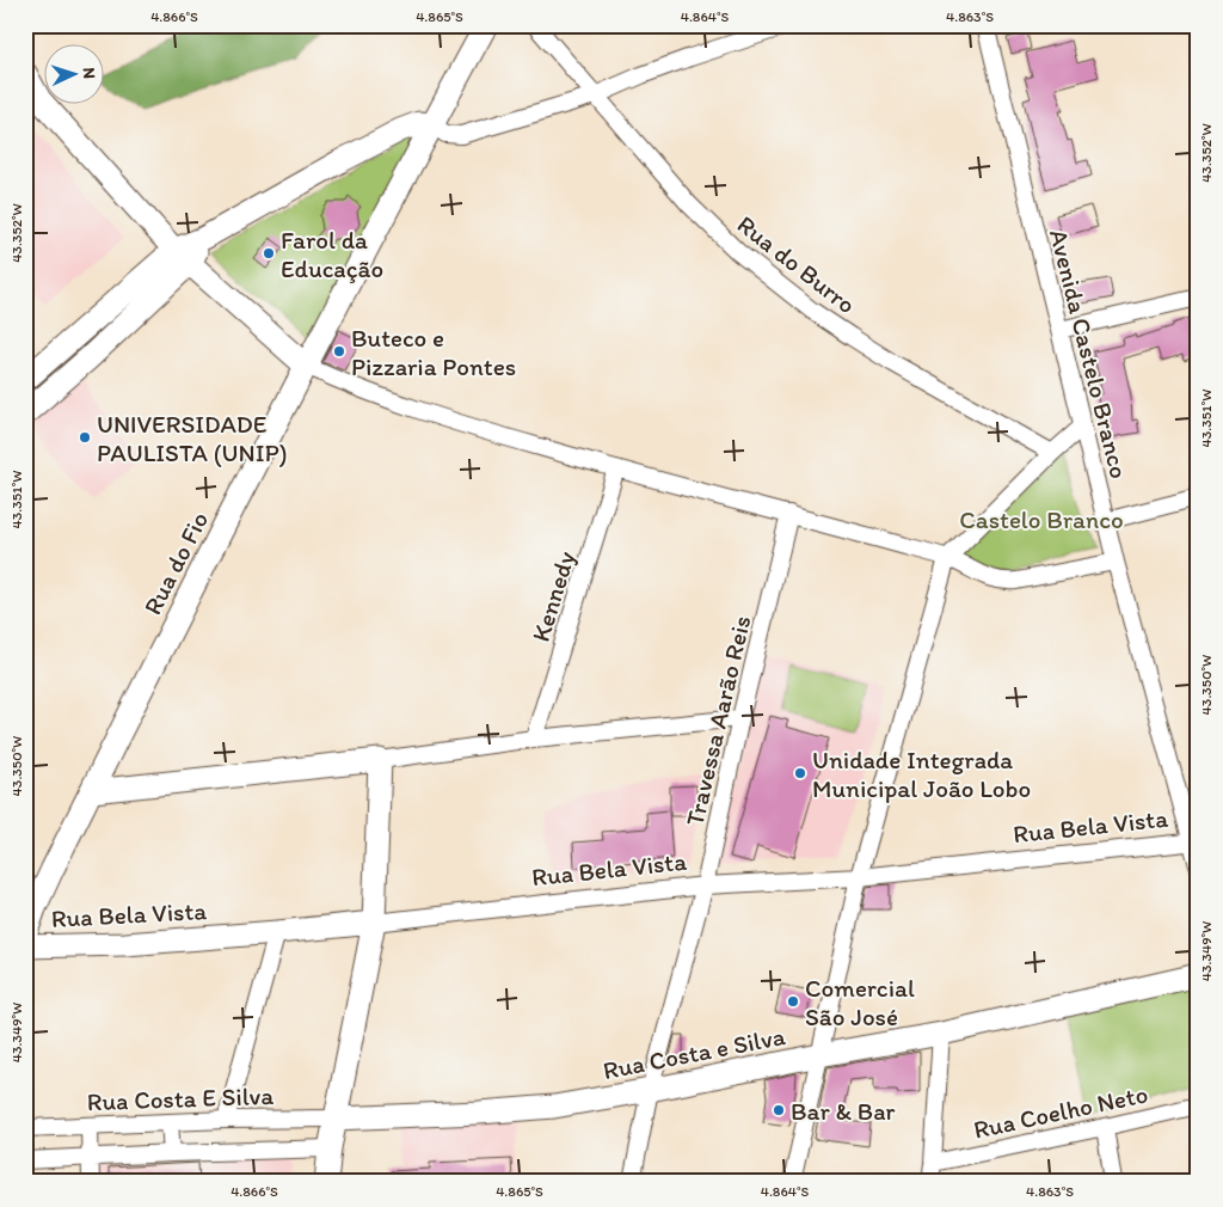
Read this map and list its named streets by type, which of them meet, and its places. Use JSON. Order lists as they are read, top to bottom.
{
  "streets": {
    "street": [
      "Rua do Burro",
      "Avenida Castelo Branco",
      "Rua do Fio",
      "Kennedy",
      "Travessa Aarão Reis",
      "Rua Bela Vista",
      "Rua Costa e Silva",
      "Rua Costa E Silva",
      "Rua Coelho Neto"
    ]
  },
  "crossings": [
    ["Avenida Castelo Branco", "Rua Bela Vista"],
    ["Travessa Aarão Reis", "Rua Bela Vista"],
    ["Travessa Aarão Reis", "Rua Costa e Silva"],
    ["Rua Costa e Silva", "Rua Costa E Silva"]
  ],
  "parks": ["Castelo Branco"],
  "places": [
    "Farol da Educação",
    "Buteco e Pizzaria Pontes",
    "UNIVERSIDADE PAULISTA (UNIP)",
    "Unidade Integrada Municipal João Lobo",
    "Comercial São José",
    "Bar & Bar"
  ],
  "north": "right",
  "coordinates": [
    "4.866°S",
    "4.865°S",
    "4.864°S",
    "4.863°S",
    "43.352°W",
    "43.351°W",
    "43.350°W",
    "43.349°W"
  ]
}
